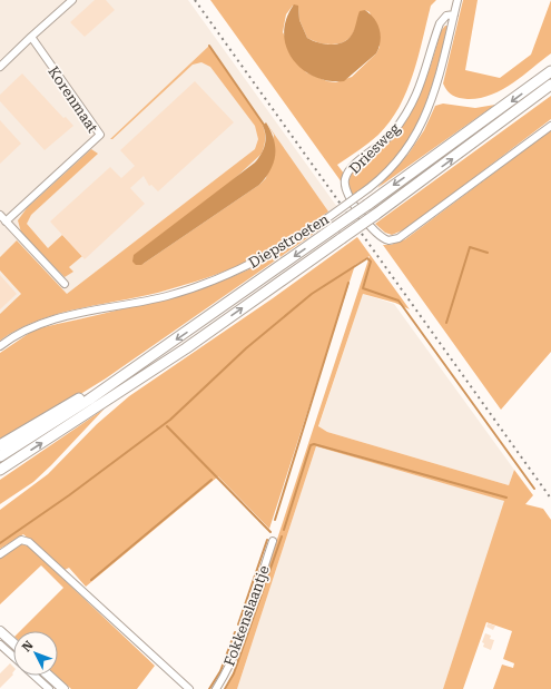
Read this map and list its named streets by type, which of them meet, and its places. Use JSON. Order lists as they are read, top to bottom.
{
  "streets": {
    "street": [
      "Korenmaat",
      "Driesweg",
      "Diepstroeten",
      "Fokkenslaantje"
    ]
  },
  "crossings": [
    ["Driesweg", "Diepstroeten"]
  ],
  "north": "top left"
}
